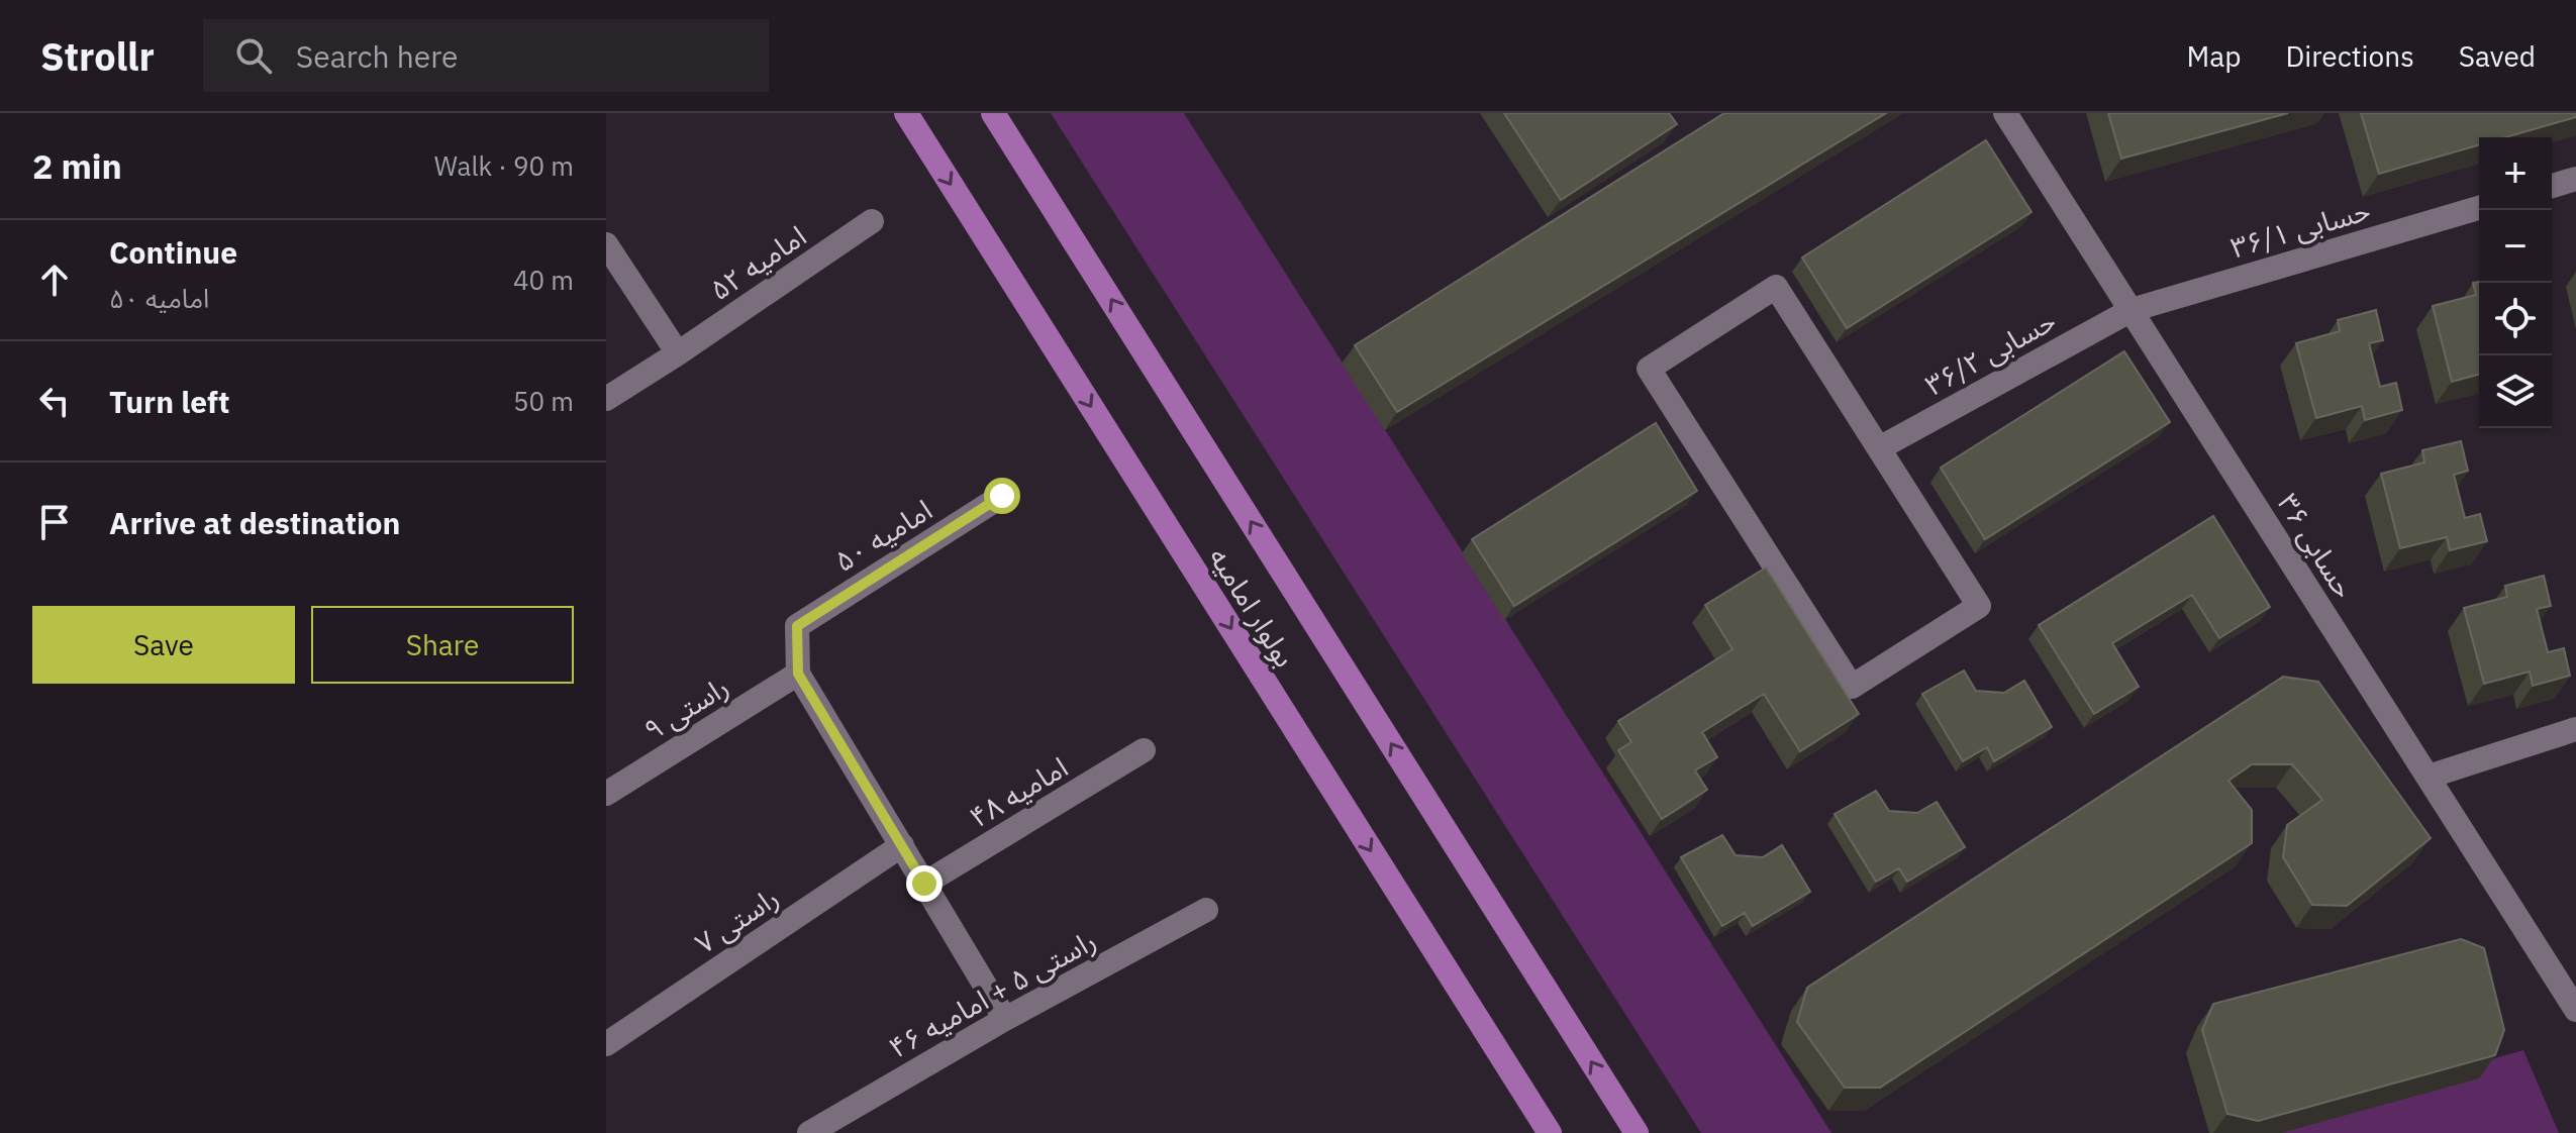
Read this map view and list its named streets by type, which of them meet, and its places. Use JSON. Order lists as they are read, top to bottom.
{
  "streets": {
    "main road": ["بولوار امامیه"],
    "street": [
      "حسابی ۳۶/۱",
      "امامیه ۵۲",
      "حسابی ۳۶/۲",
      "امامیه ۵۰",
      "حسابی ۳۶",
      "راستی ۹",
      "امامیه ۴۸",
      "راستی ۷",
      "راستی ۵ + امامیه ۴۶"
    ]
  },
  "crossings": [
    ["حسابی ۳۶/۱", "حسابی ۳۶/۲"],
    ["حسابی ۳۶/۱", "حسابی ۳۶"],
    ["حسابی ۳۶/۲", "حسابی ۳۶"],
    ["امامیه ۵۰", "راستی ۹"]
  ],
  "page": {
    "header": "Strollr",
    "search": "Search here",
    "nav": ["Map", "Directions", "Saved"],
    "heading": ["2 min", "Walk · 90 m"],
    "map_buttons": ["+", "−"],
    "list": [
      ["Continue", "امامیه ۵۰", "40 m"],
      ["Turn left", "50 m"],
      "Arrive at destination"
    ],
    "buttons": ["Save", "Share"]
  }
}
